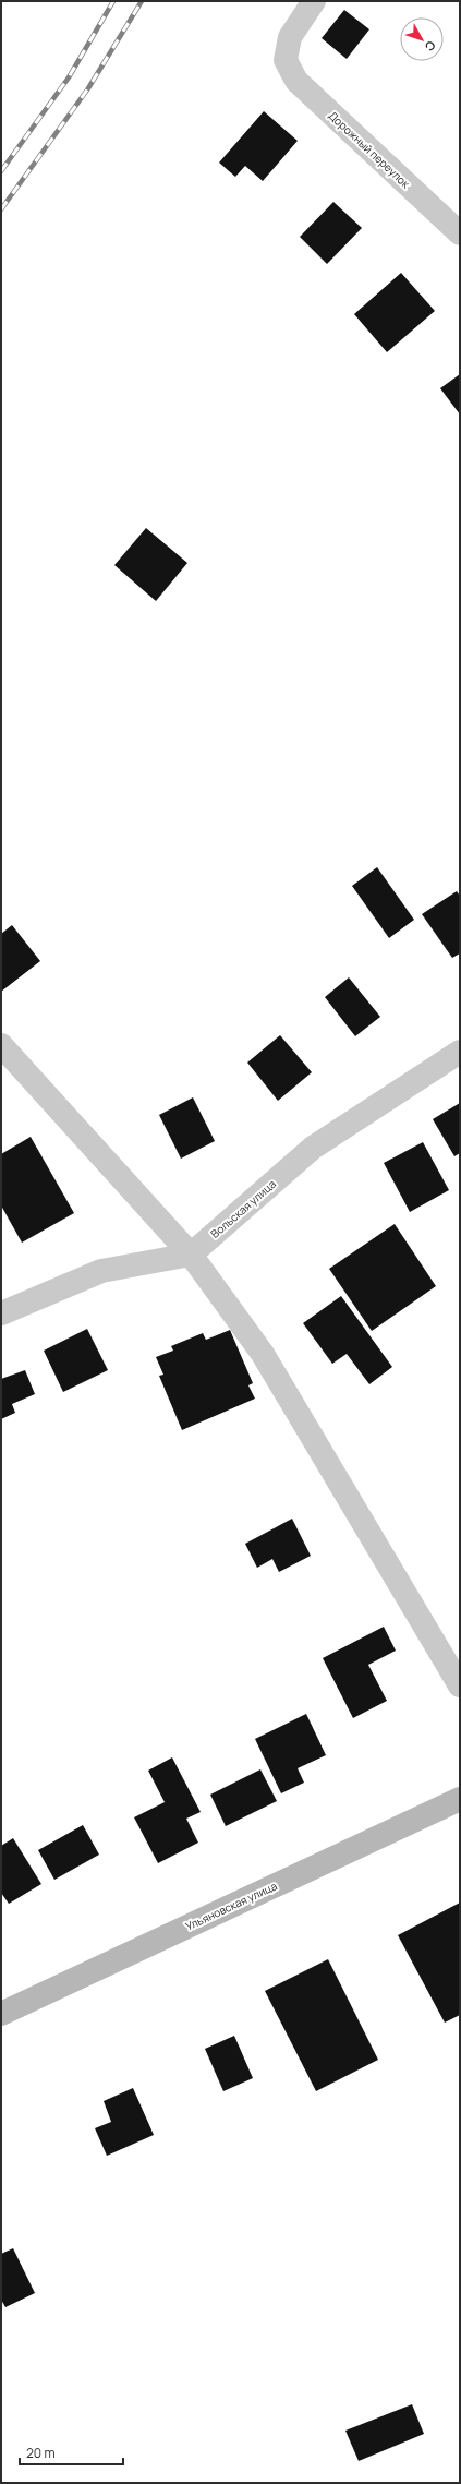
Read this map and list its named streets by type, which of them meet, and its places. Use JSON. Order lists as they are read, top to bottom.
{
  "streets": {
    "street": ["Дорожный переулок", "Вольская улица", "Ульяновская улица"]
  },
  "scale_bar": "20 m",
  "north": "bottom right"
}
